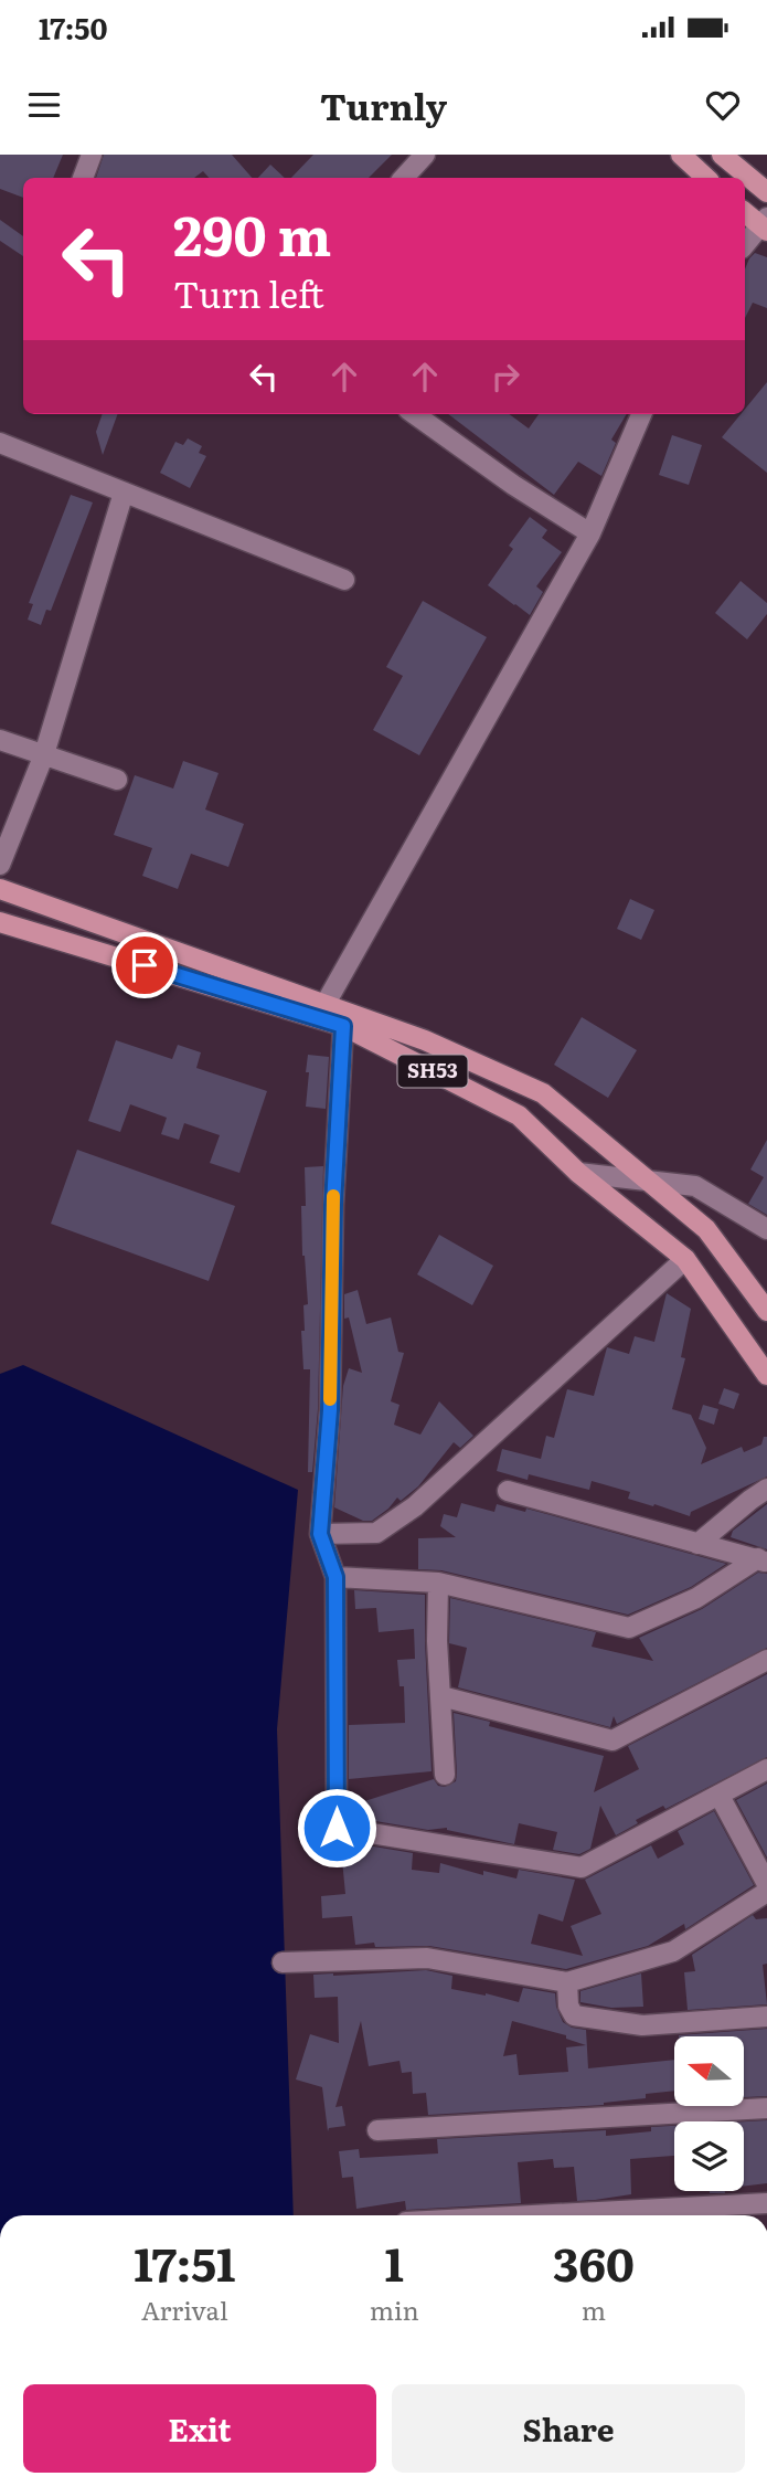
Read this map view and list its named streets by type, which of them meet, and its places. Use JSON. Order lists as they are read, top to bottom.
{
  "streets": {
    "main road": ["SH53"]
  },
  "north": "left",
  "page": {
    "status": "17:50",
    "header": "Turnly",
    "turn": ["290 m", "Turn left"],
    "eta": [
      "17:51",
      "Arrival",
      "1",
      "min",
      "360",
      "m"
    ],
    "buttons": ["Exit", "Share"]
  }
}
